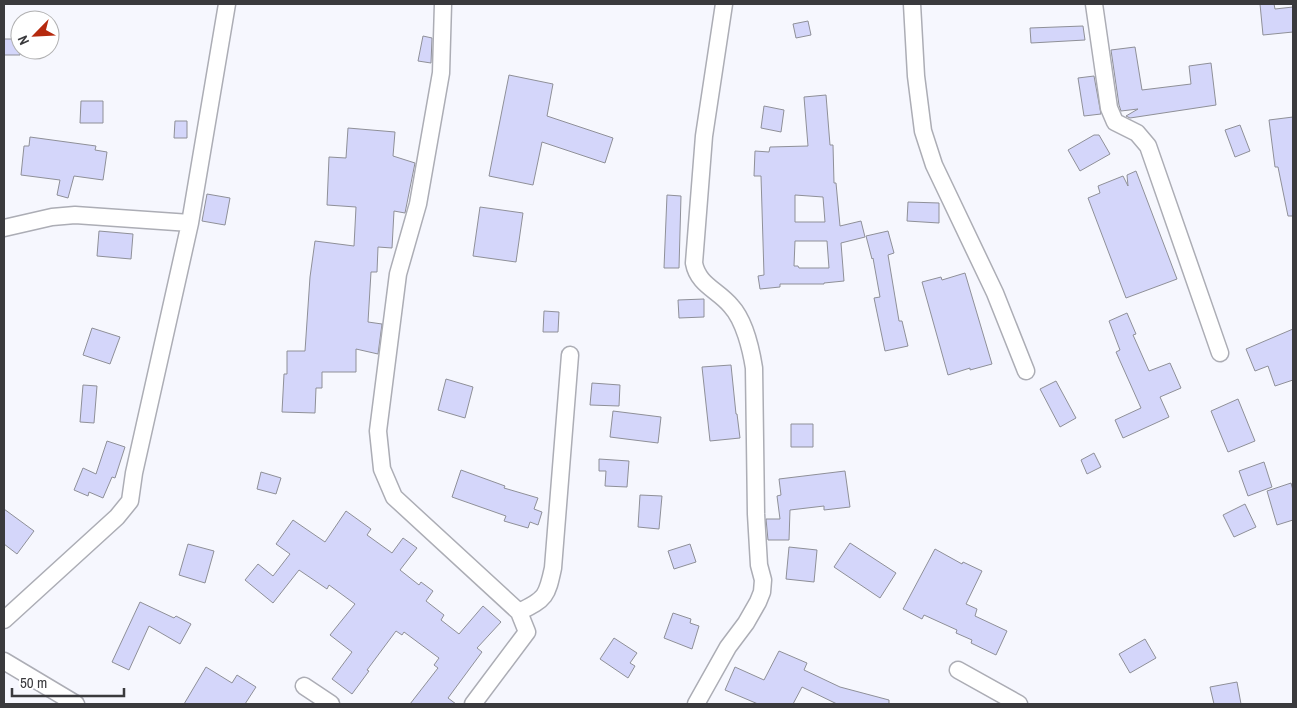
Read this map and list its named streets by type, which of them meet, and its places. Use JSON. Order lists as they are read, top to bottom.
{
  "scale_bar": "50 m",
  "north": "bottom left"
}
